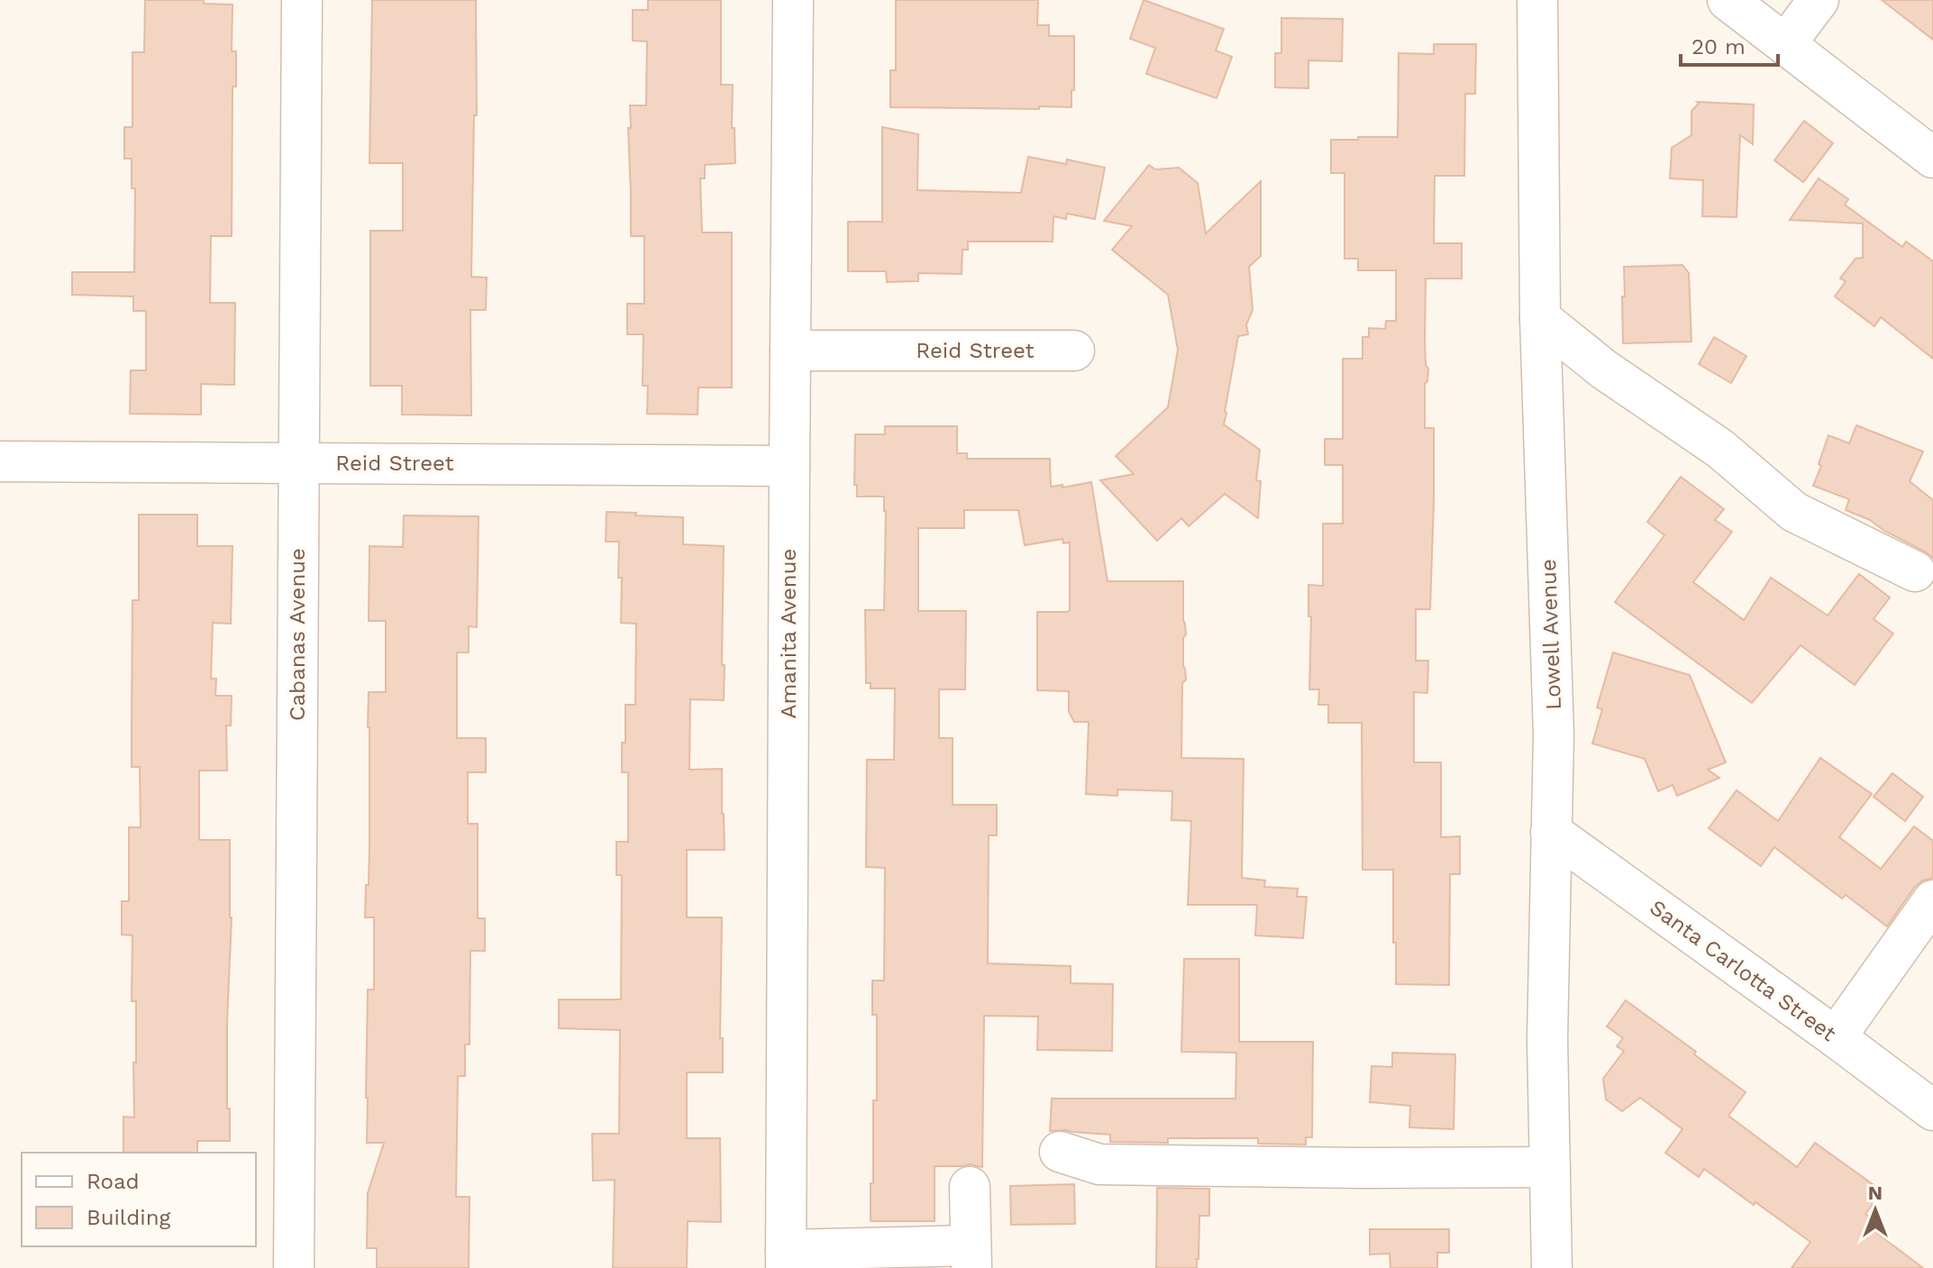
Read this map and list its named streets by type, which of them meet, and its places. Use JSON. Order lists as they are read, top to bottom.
{
  "streets": {
    "street": [
      "Reid Street",
      "Amanita Avenue",
      "Cabanas Avenue",
      "Lowell Avenue",
      "Santa Carlotta Street"
    ]
  },
  "crossings": [
    ["Reid Street", "Amanita Avenue"],
    ["Reid Street", "Cabanas Avenue"],
    ["Lowell Avenue", "Santa Carlotta Street"]
  ],
  "legend": ["Road", "Building"],
  "scale_bar": "20 m",
  "north": "top"
}
